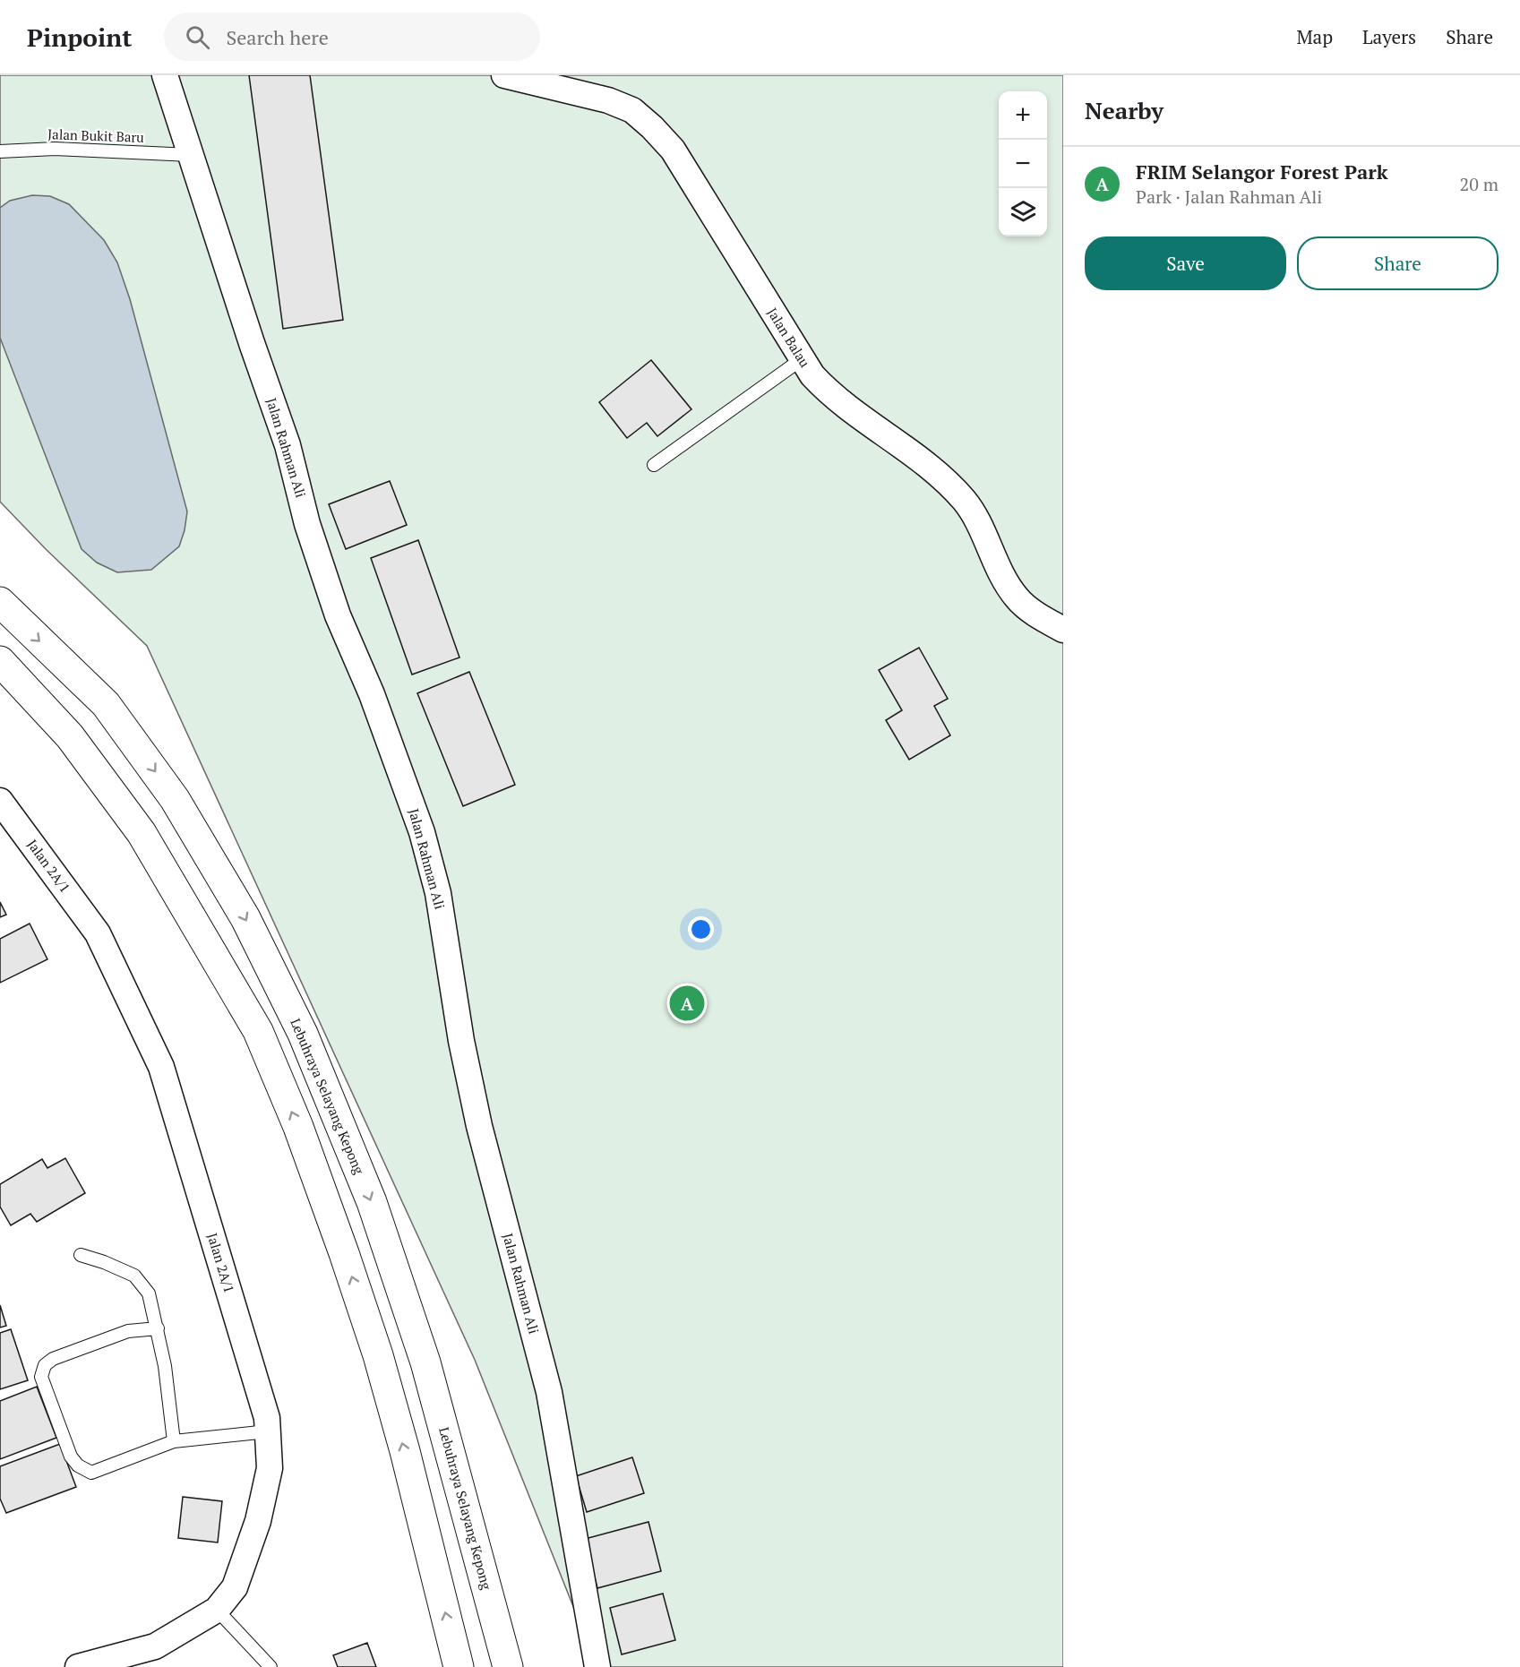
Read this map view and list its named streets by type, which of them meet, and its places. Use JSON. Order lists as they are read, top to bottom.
{
  "streets": {
    "main road": ["Lebuhraya Selayang Kepong"],
    "street": ["Jalan Balau", "Jalan Rahman Ali", "Jalan 2A/1"],
    "lane": ["Jalan Bukit Baru"]
  },
  "crossings": [
    ["Jalan Bukit Baru", "Jalan Rahman Ali"]
  ],
  "page": {
    "header": "Pinpoint",
    "search": "Search here",
    "nav": ["Map", "Layers", "Share"],
    "heading": "Nearby",
    "map_buttons": ["+", "−"],
    "list": [
      {
        "mark": "A",
        "name": "FRIM Selangor Forest Park",
        "note": "Park · Jalan Rahman Ali",
        "value": "20 m"
      }
    ],
    "buttons": ["Save", "Share"],
    "pins": "A"
  }
}
